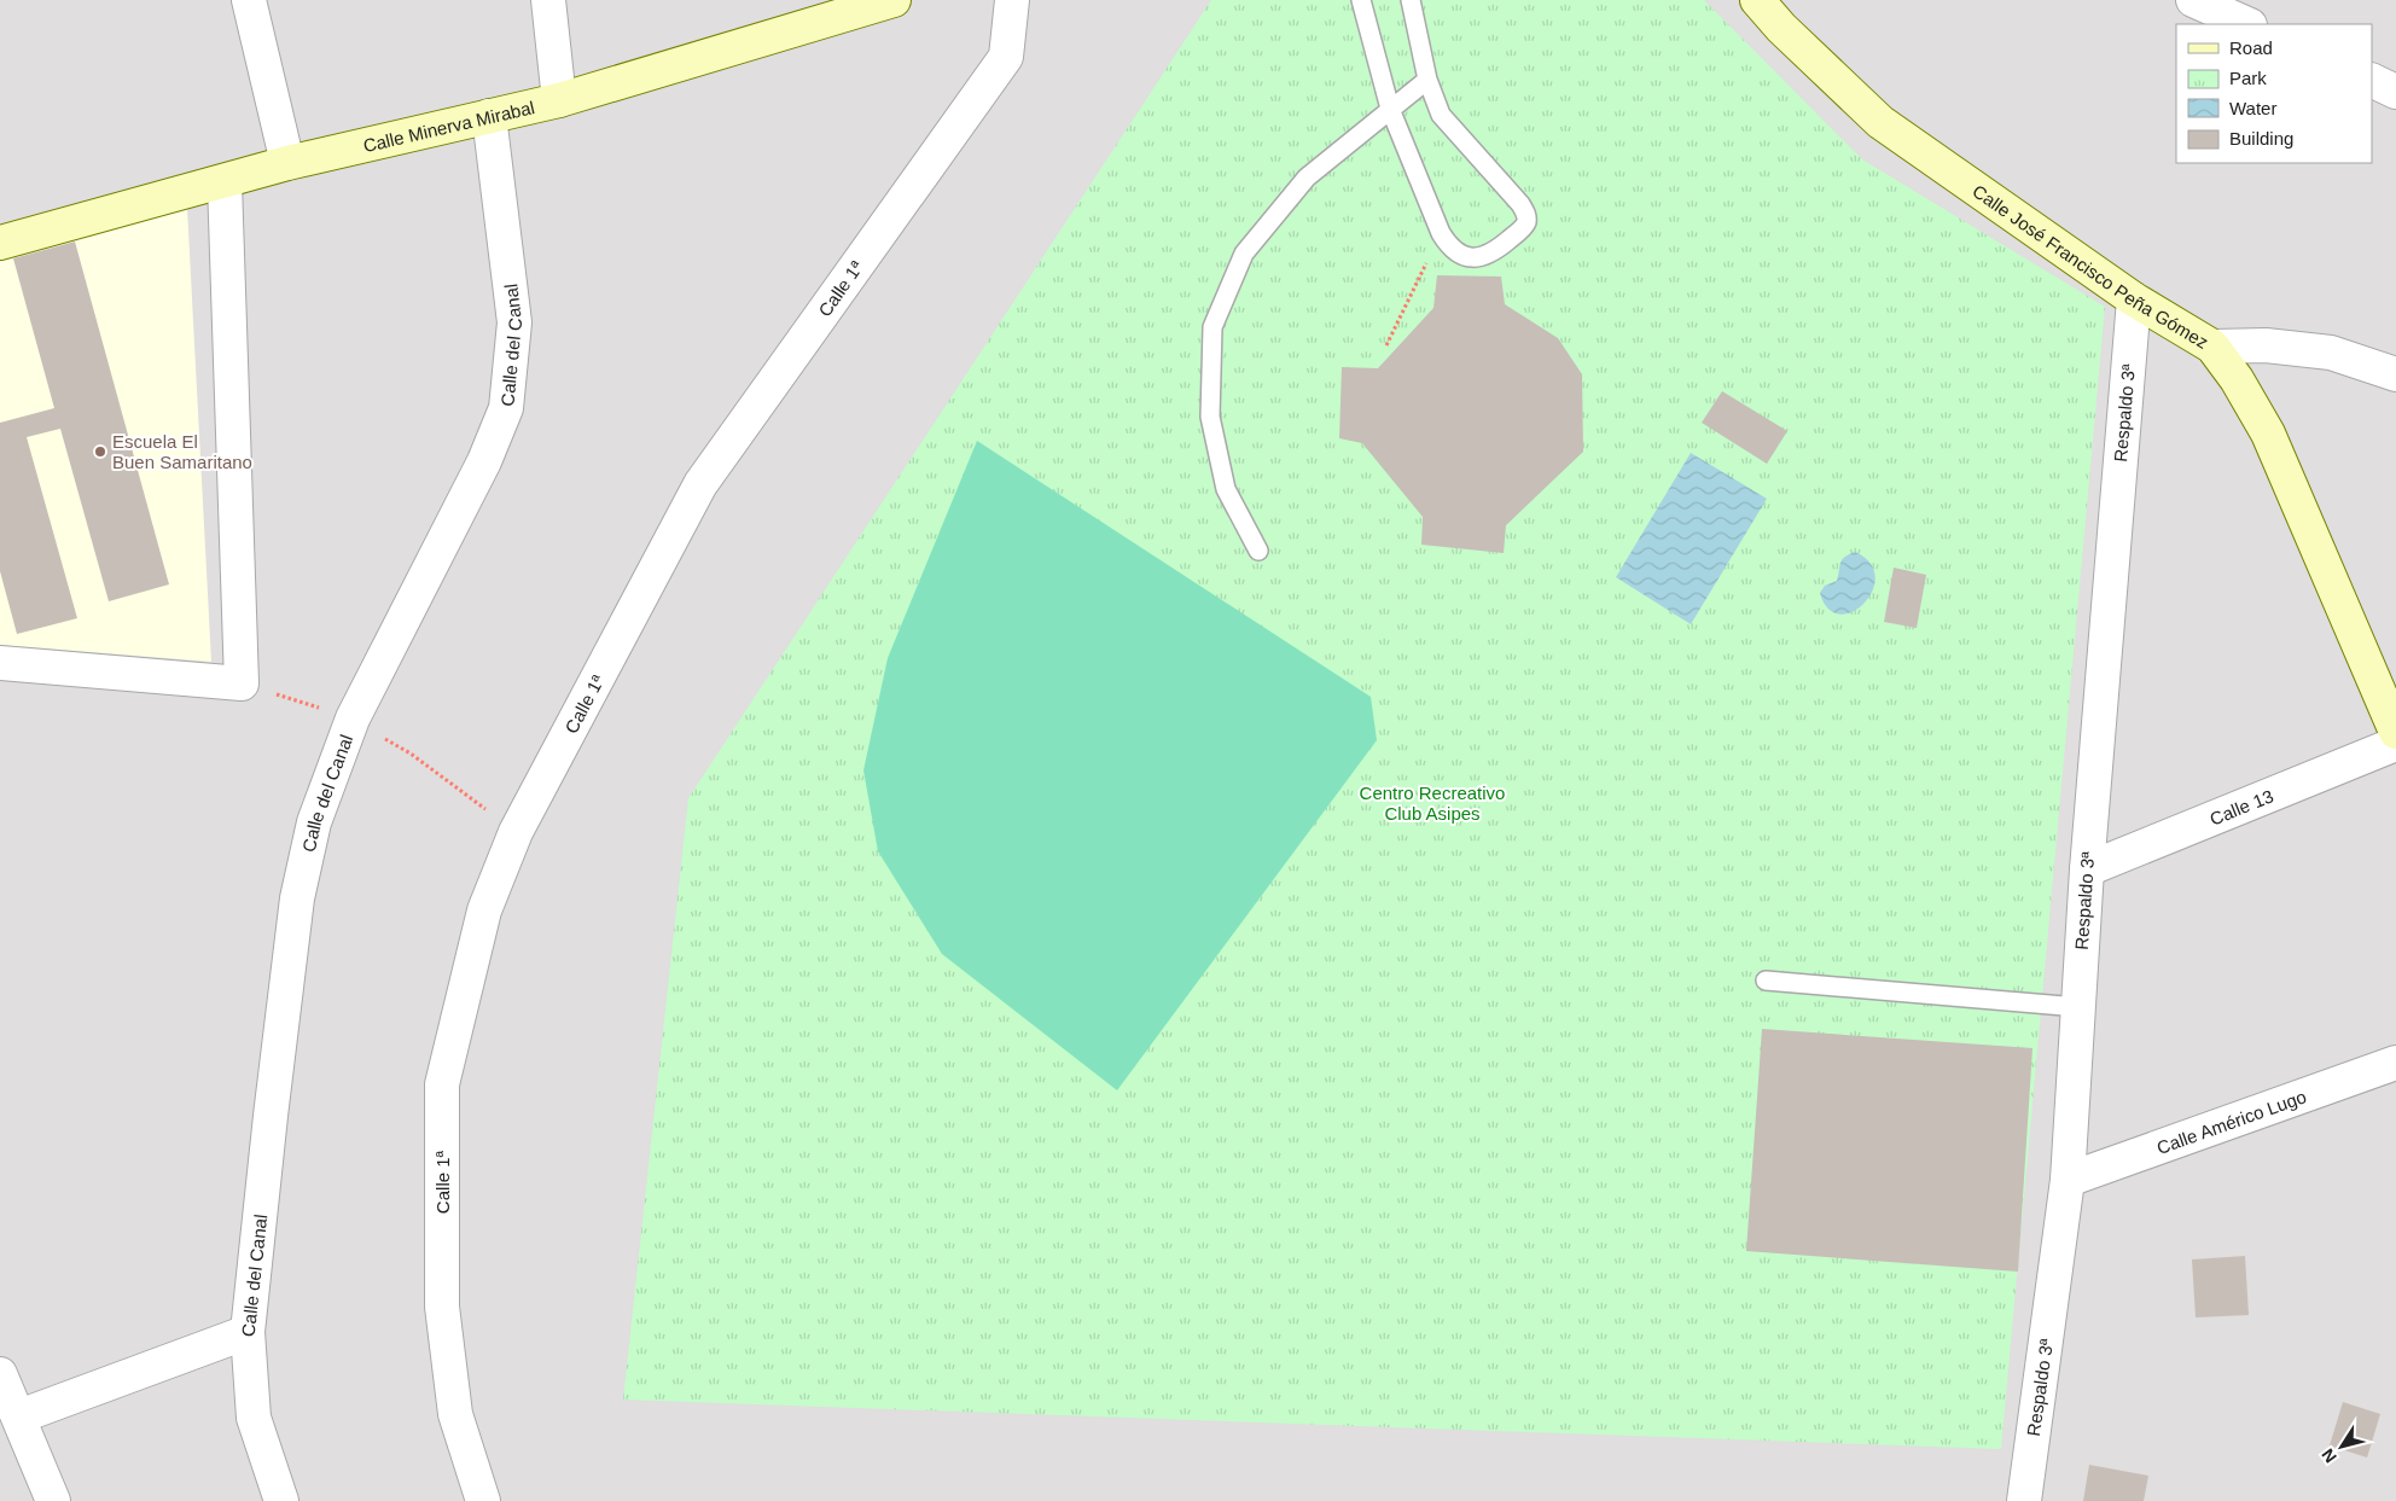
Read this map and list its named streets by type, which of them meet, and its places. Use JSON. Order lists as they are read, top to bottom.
{
  "streets": {
    "street": [
      "Calle Minerva Mirabal",
      "Calle José Francisco Peña Gómez",
      "Calle 1ª",
      "Calle del Canal",
      "Respaldo 3ª",
      "Calle 13",
      "Calle Américo Lugo"
    ]
  },
  "crossings": [
    ["Calle Minerva Mirabal", "Calle del Canal"],
    ["Calle José Francisco Peña Gómez", "Respaldo 3ª"],
    ["Respaldo 3ª", "Calle 13"],
    ["Respaldo 3ª", "Calle Américo Lugo"]
  ],
  "parks": ["Centro Recreativo Club Asipes"],
  "places": ["Escuela El Buen Samaritano"],
  "legend": [
    "Road",
    "Park",
    "Water",
    "Building"
  ],
  "north": "bottom left"
}
